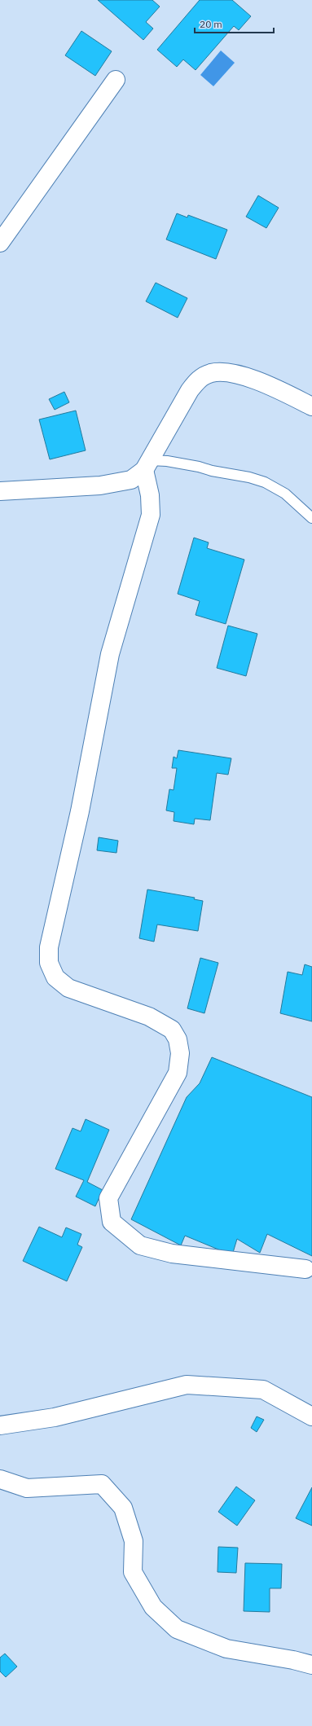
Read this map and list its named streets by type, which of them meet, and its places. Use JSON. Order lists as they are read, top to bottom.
{
  "scale_bar": "20 m"
}
